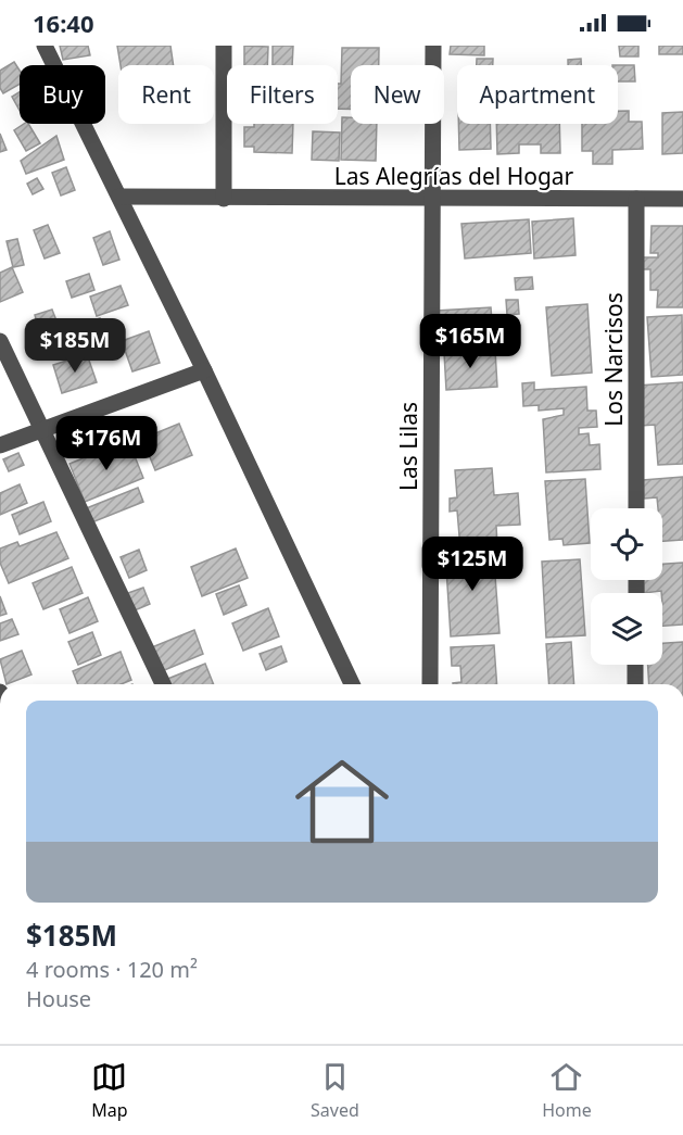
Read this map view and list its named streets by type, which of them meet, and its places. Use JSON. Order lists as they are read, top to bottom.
{
  "streets": {
    "street": ["Las Alegrías del Hogar", "Los Narcisos", "Las Lilas"]
  },
  "crossings": [
    ["Las Alegrías del Hogar", "Los Narcisos"],
    ["Las Alegrías del Hogar", "Las Lilas"]
  ],
  "page": {
    "status": "16:40",
    "chip": [
      "Buy",
      "Rent",
      "Filters",
      "New",
      "Apartment"
    ],
    "price": [
      "$165M",
      "$185M",
      "$176M",
      "$125M"
    ],
    "list": [
      {
        "name": "$185M",
        "note": "4 rooms · 120 m² · House"
      }
    ],
    "tabs": ["Map", "Saved", "Home"]
  }
}
